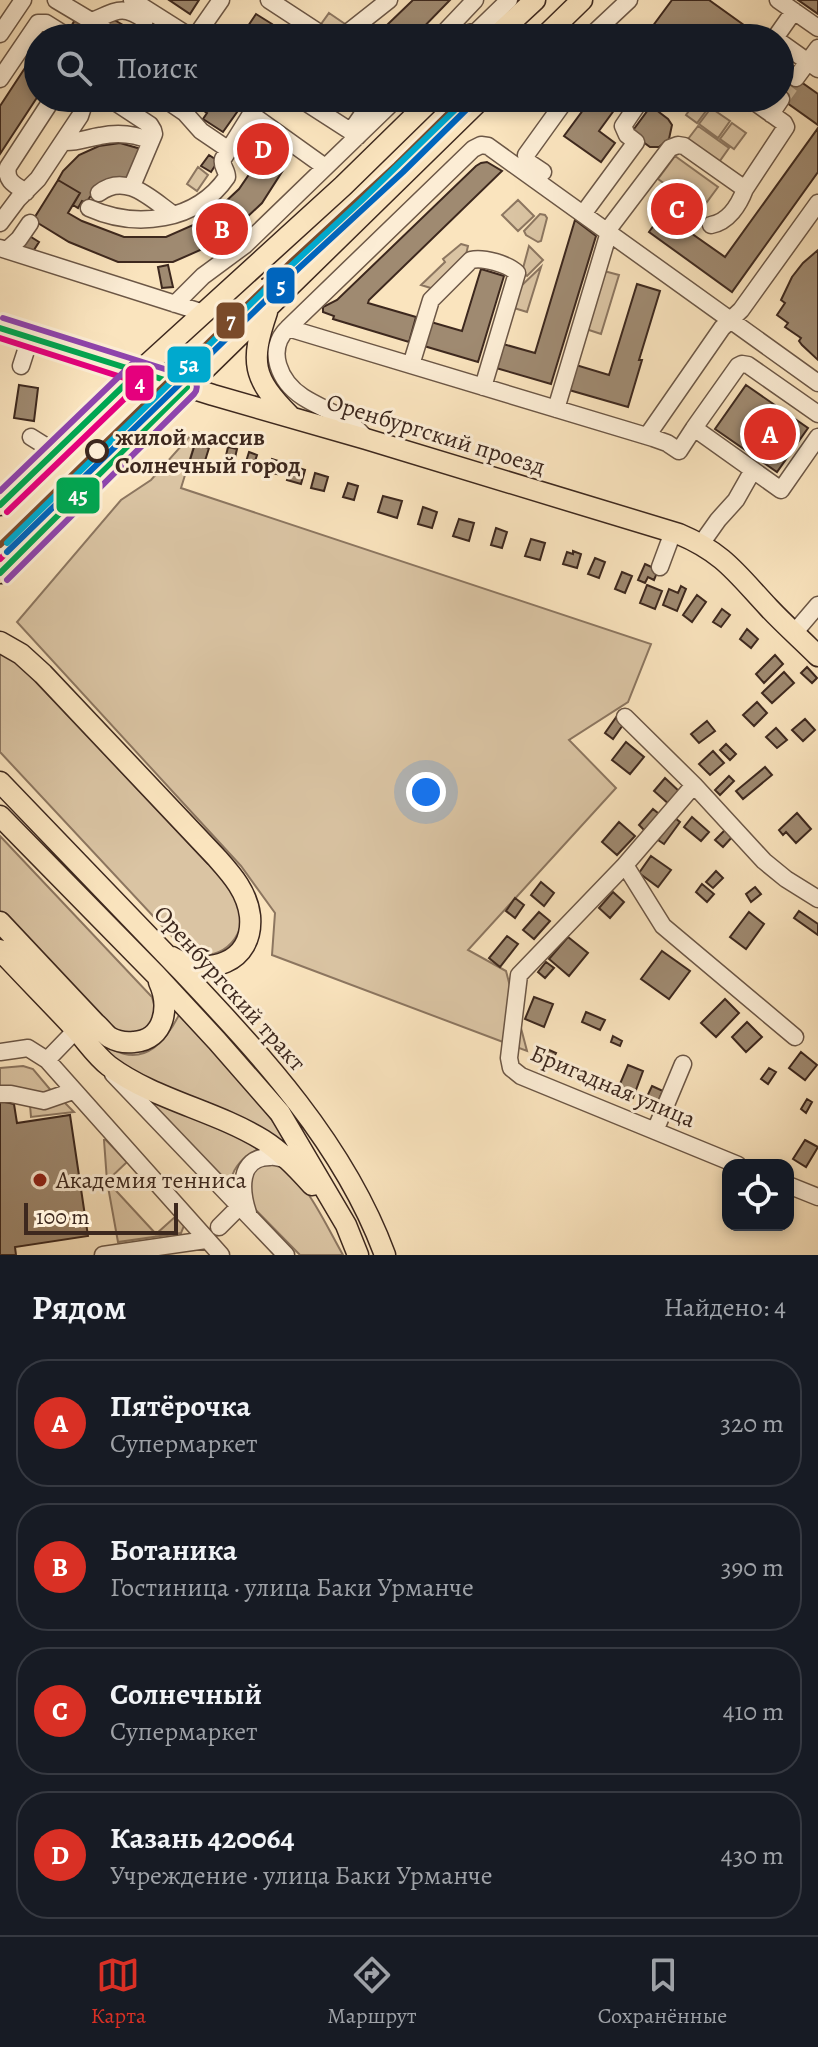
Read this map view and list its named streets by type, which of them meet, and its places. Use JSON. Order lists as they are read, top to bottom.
{
  "streets": {
    "main road": ["Оренбургский проезд", "Оренбургский тракт"],
    "street": ["Бригадная улица"]
  },
  "places": ["жилой массив Солнечный город", "Академия тенниса"],
  "lines": [
    "transit line 7",
    "transit line 5",
    "transit line 5а",
    "transit line 45",
    "transit line 4"
  ],
  "scale_bar": "100 m",
  "page": {
    "search": "Поиск",
    "pins": [
      "D",
      "C",
      "B",
      "A"
    ],
    "scale": "100 m",
    "heading": ["Рядом", "Найдено: 4"],
    "list": [
      {
        "mark": "A",
        "name": "Пятёрочка",
        "note": "Супермаркет",
        "value": "320 m"
      },
      {
        "mark": "B",
        "name": "Ботаника",
        "note": "Гостиница · улица Баки Урманче",
        "value": "390 m"
      },
      {
        "mark": "C",
        "name": "Солнечный",
        "note": "Супермаркет",
        "value": "410 m"
      },
      {
        "mark": "D",
        "name": "Казань 420064",
        "note": "Учреждение · улица Баки Урманче",
        "value": "430 m"
      }
    ],
    "nav": ["Карта", "Маршрут", "Сохранённые"]
  }
}
